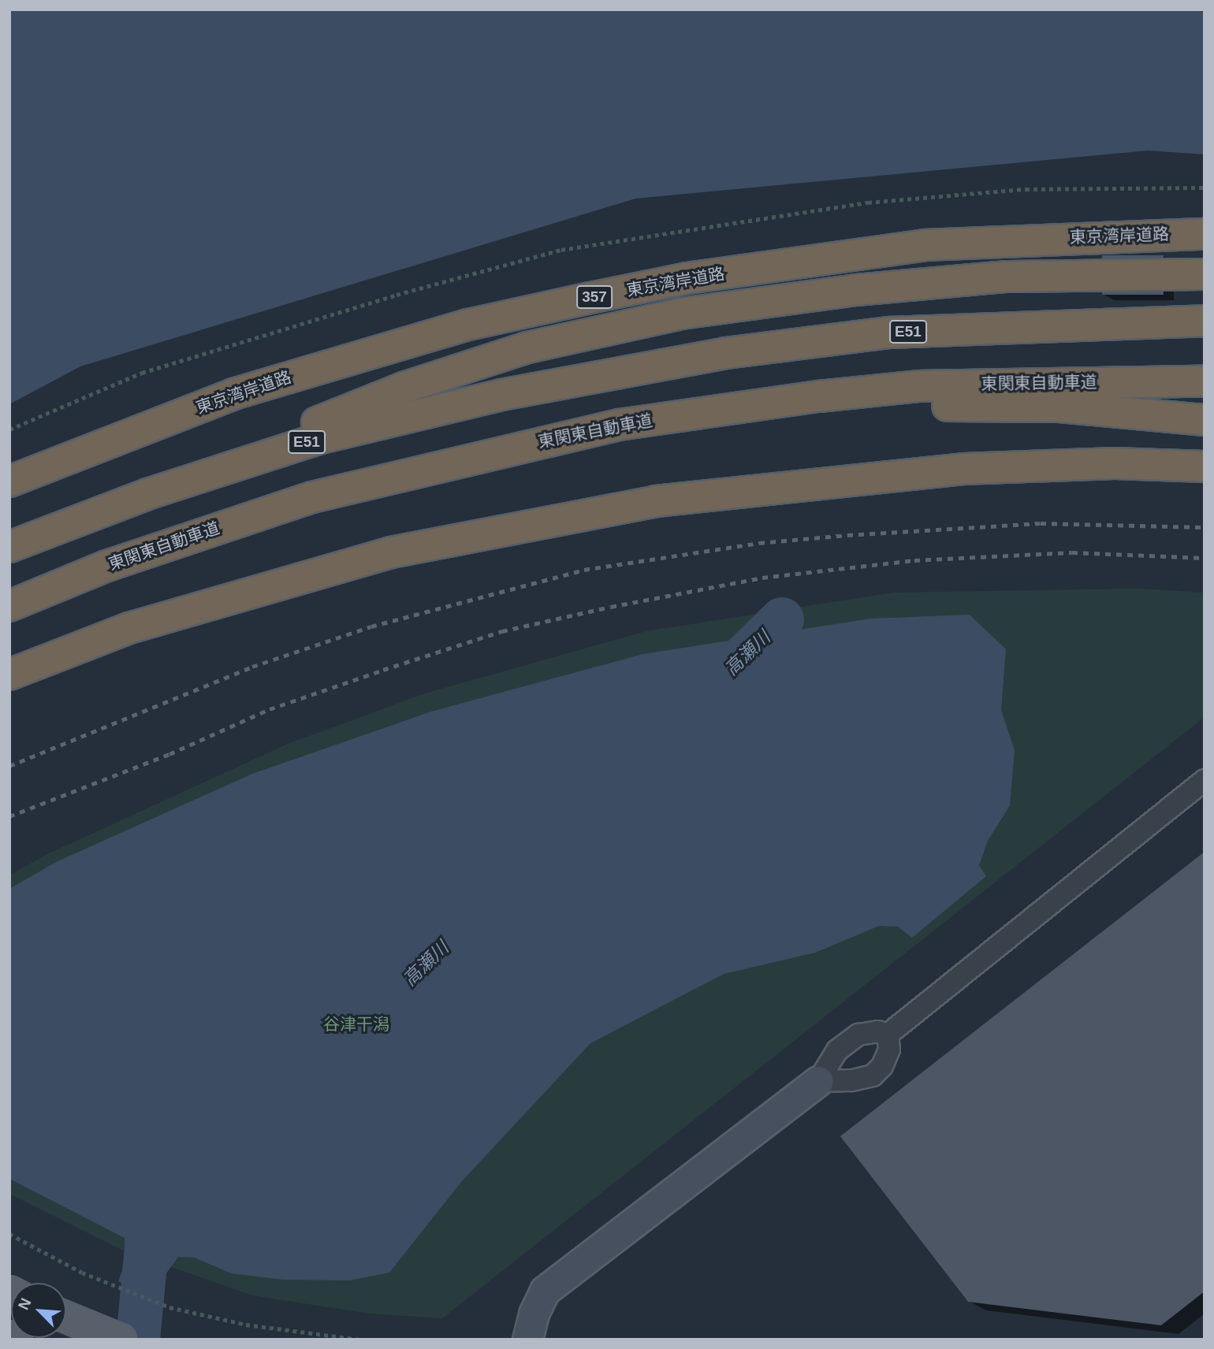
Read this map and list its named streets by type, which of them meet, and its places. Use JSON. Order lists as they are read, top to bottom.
{
  "streets": {
    "highway": [
      "東京湾岸道路",
      "357",
      "E51",
      "東関東自動車道"
    ]
  },
  "water": ["高瀬川"],
  "parks": ["谷津干潟"],
  "north": "top left"
}
